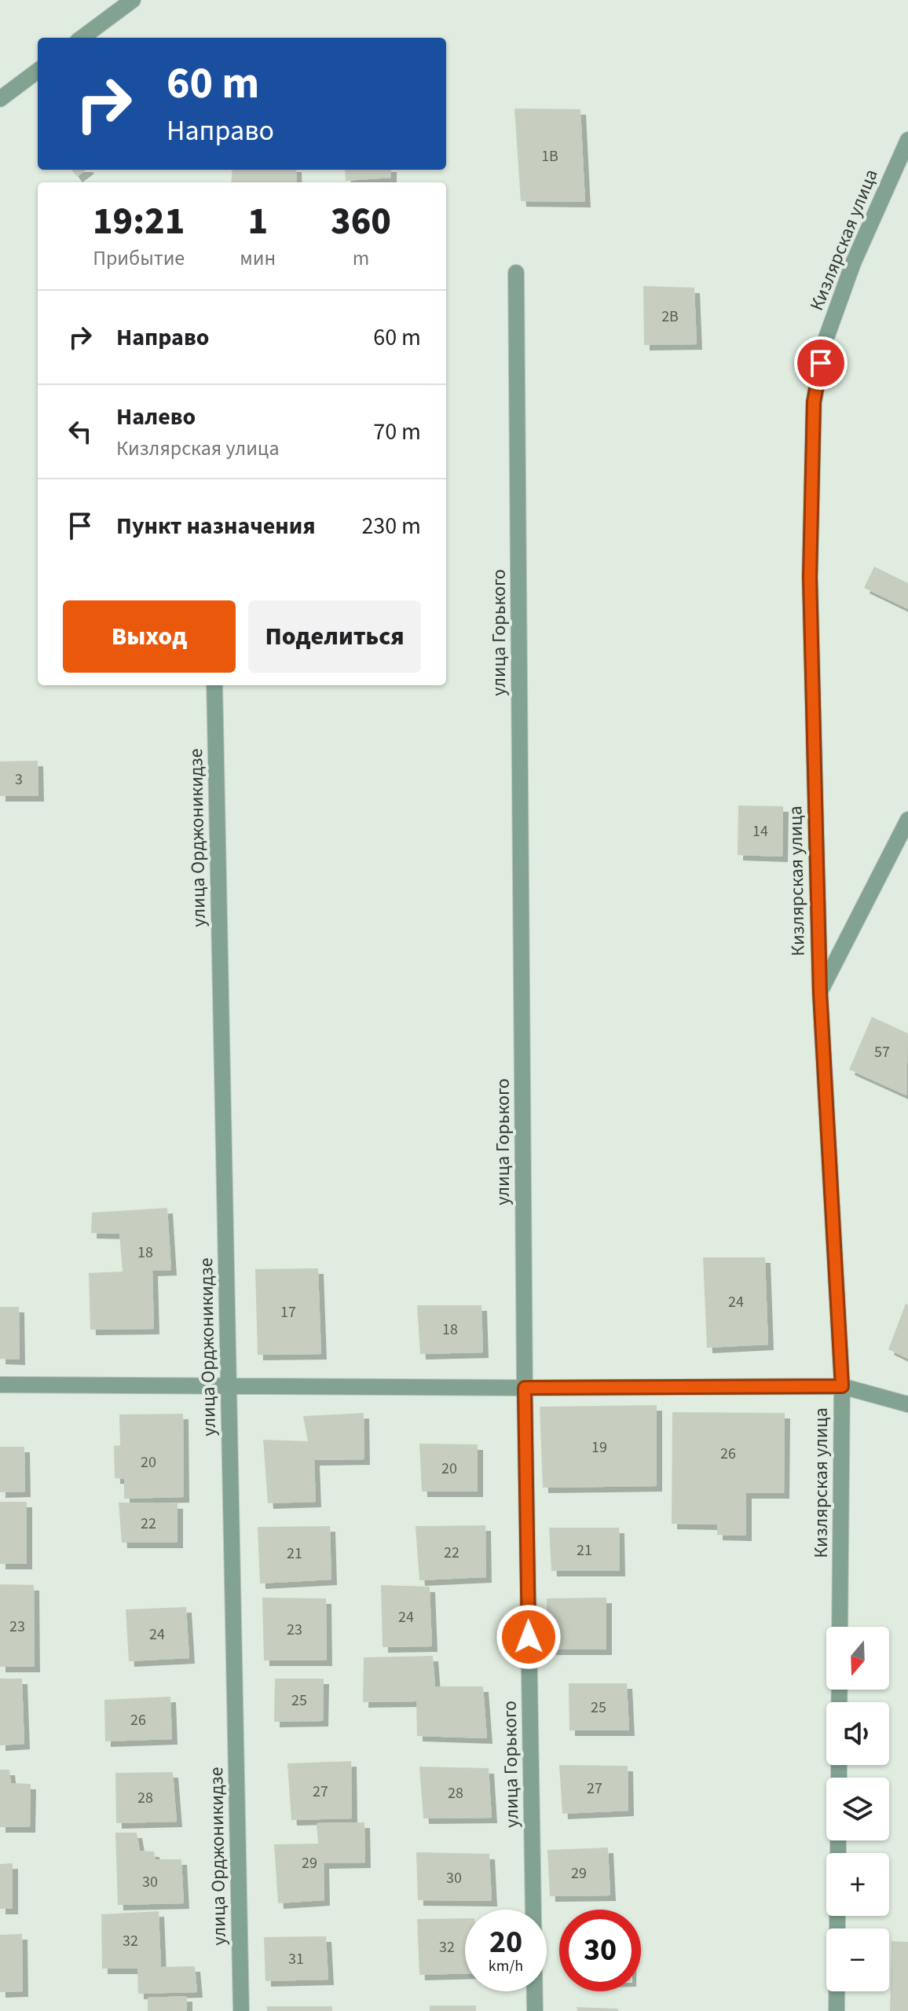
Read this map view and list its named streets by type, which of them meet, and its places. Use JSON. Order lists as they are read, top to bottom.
{
  "streets": {
    "street": ["Кизлярская улица", "улица Горького", "улица Орджоникидзе"]
  },
  "house_numbers": [
    "1В",
    "2В",
    "3",
    "14",
    "57",
    "18",
    "24",
    "17",
    "18",
    "19",
    "26",
    "20",
    "20",
    "22",
    "21",
    "22",
    "21",
    "24",
    "23",
    "23",
    "24",
    "25",
    "25",
    "26",
    "27",
    "27",
    "28",
    "28",
    "29",
    "29",
    "30",
    "30",
    "32",
    "32",
    "31"
  ],
  "north": "bottom",
  "page": {
    "turn": ["60 m", "Направо"],
    "eta": [
      "19:21",
      "Прибытие",
      "1",
      "мин",
      "360",
      "m"
    ],
    "list": [
      {
        "name": "Направо",
        "value": "60 m"
      },
      {
        "name": "Налево",
        "note": "Кизлярская улица",
        "value": "70 m"
      },
      {
        "name": "Пункт назначения",
        "value": "230 m"
      }
    ],
    "buttons": ["Выход", "Поделиться"],
    "map_buttons": ["+", "−"],
    "speed": "20 km/h",
    "limit": "30"
  }
}
